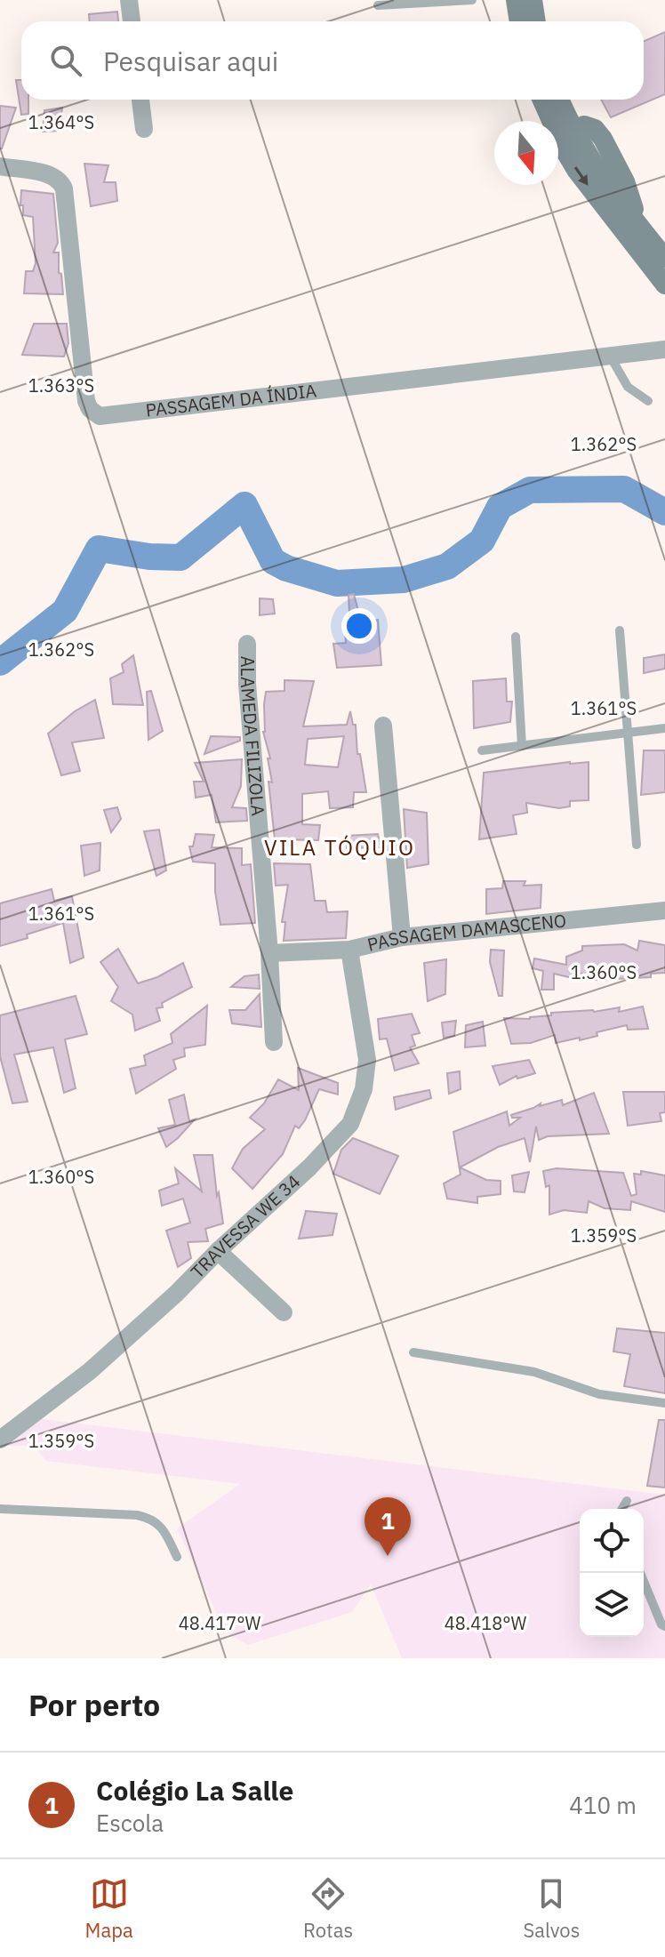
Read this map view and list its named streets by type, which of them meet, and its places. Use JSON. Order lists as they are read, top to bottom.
{
  "streets": {
    "street": [
      "PASSAGEM DA ÍNDIA",
      "ALAMEDA FILIZOLA",
      "PASSAGEM DAMASCENO",
      "TRAVESSA WE 34"
    ]
  },
  "crossings": [
    ["ALAMEDA FILIZOLA", "PASSAGEM DAMASCENO"],
    ["PASSAGEM DAMASCENO", "TRAVESSA WE 34"]
  ],
  "districts": ["VILA TÓQUIO"],
  "north": "bottom",
  "page": {
    "search": "Pesquisar aqui",
    "pins": "1",
    "heading": "Por perto",
    "list": [
      {
        "mark": "1",
        "name": "Colégio La Salle",
        "note": "Escola",
        "value": "410 m"
      }
    ],
    "nav": ["Mapa", "Rotas", "Salvos"]
  },
  "coordinates": [
    "1.364°S",
    "1.363°S",
    "1.362°S",
    "1.361°S",
    "1.360°S",
    "1.359°S",
    "48.417°W",
    "48.418°W"
  ]
}
